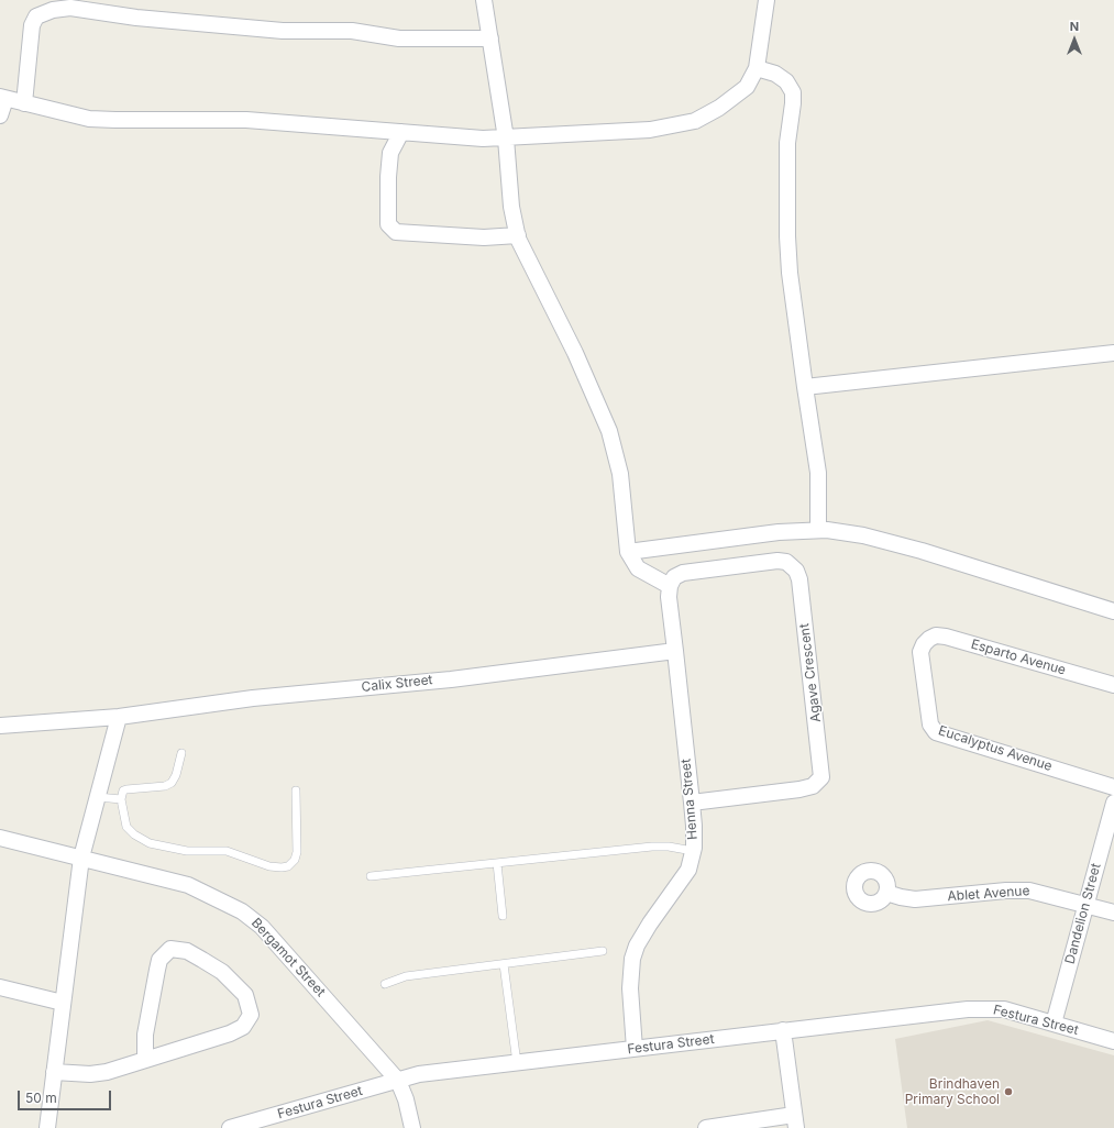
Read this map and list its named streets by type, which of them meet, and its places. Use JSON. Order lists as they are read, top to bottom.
{
  "streets": {
    "street": [
      "Esparto Avenue",
      "Agave Crescent",
      "Calix Street",
      "Eucalyptus Avenue",
      "Henna Street",
      "Ablet Avenue",
      "Dandelion Street",
      "Bergamot Street",
      "Festura Street"
    ]
  },
  "crossings": [
    ["Esparto Avenue", "Eucalyptus Avenue"],
    ["Agave Crescent", "Henna Street"],
    ["Calix Street", "Henna Street"],
    ["Henna Street", "Festura Street"],
    ["Ablet Avenue", "Dandelion Street"],
    ["Dandelion Street", "Festura Street"],
    ["Bergamot Street", "Festura Street"]
  ],
  "places": ["Brindhaven Primary School"],
  "scale_bar": "50 m",
  "north": "top"
}
